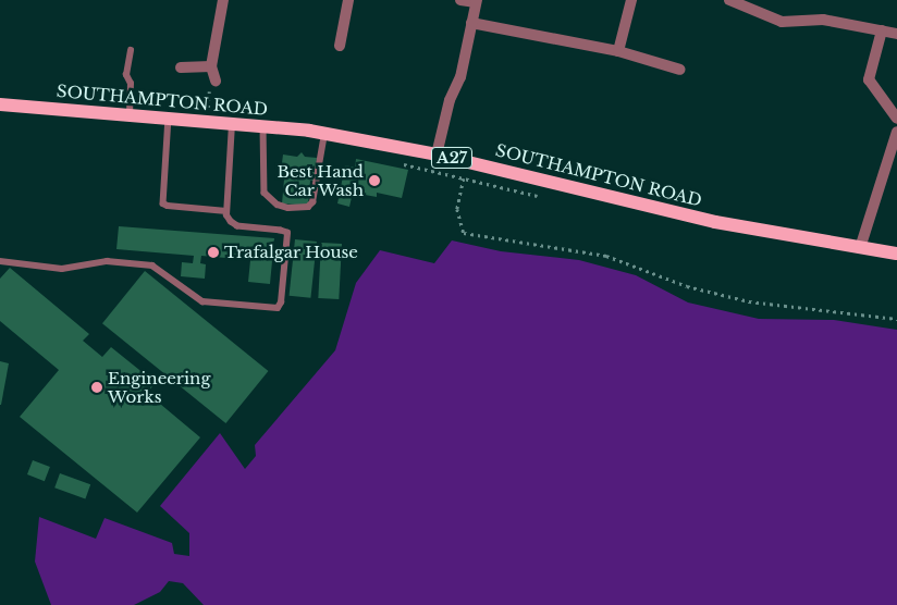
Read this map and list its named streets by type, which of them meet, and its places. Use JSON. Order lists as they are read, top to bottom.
{
  "streets": {
    "main road": ["SOUTHAMPTON ROAD", "A27"]
  },
  "places": ["Best Hand Car Wash", "Trafalgar House", "Engineering Works"]
}
